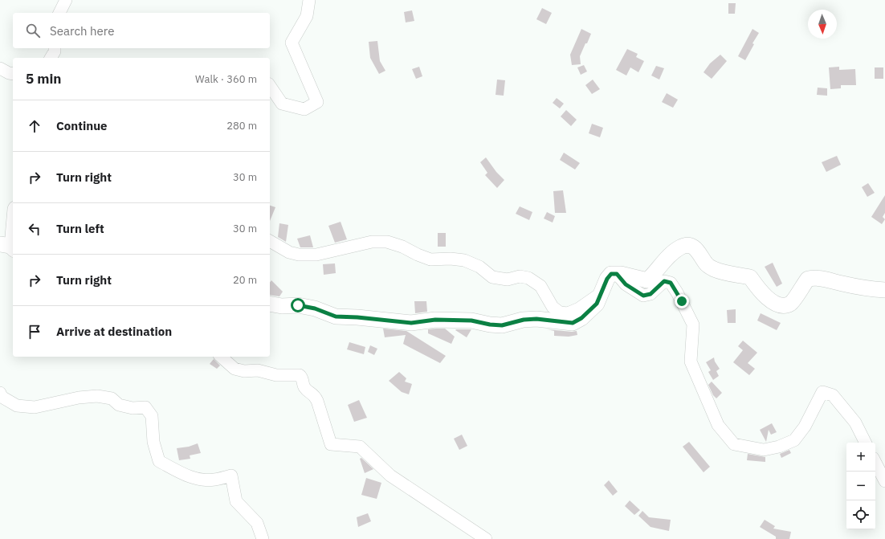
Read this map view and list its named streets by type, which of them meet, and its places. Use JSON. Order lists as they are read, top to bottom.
{
  "north": "bottom",
  "page": {
    "search": "Search here",
    "heading": ["5 min", "Walk · 360 m"],
    "list": [
      ["Continue", "280 m"],
      ["Turn right", "30 m"],
      ["Turn left", "30 m"],
      ["Turn right", "20 m"],
      "Arrive at destination"
    ],
    "map_buttons": ["+", "−"]
  }
}
